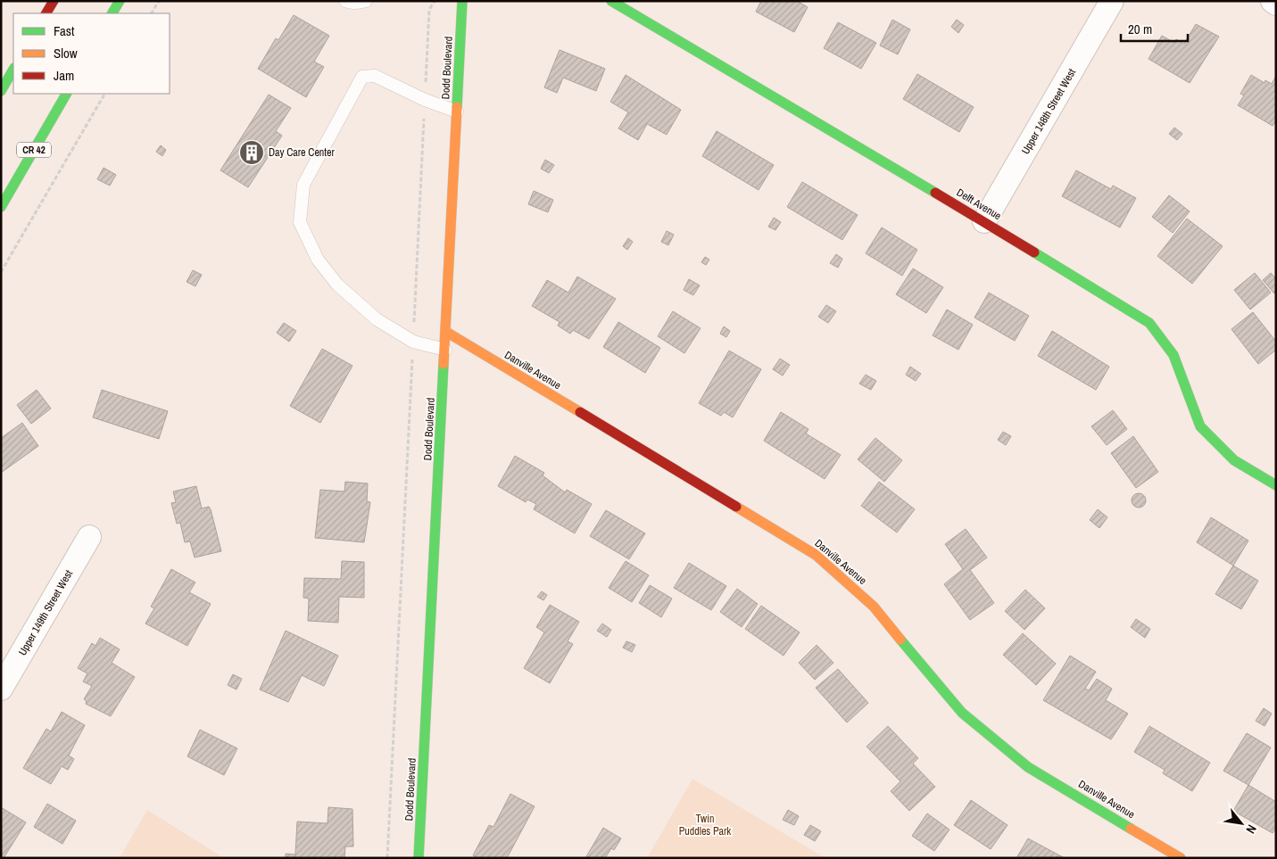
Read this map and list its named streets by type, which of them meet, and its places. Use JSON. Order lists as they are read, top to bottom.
{
  "streets": {
    "main road": [
      "Dodd Boulevard",
      "CR 42",
      "Delft Avenue",
      "Danville Avenue"
    ],
    "street": ["Upper 148th Street West", "Upper 149th Street West"]
  },
  "crossings": [
    ["Dodd Boulevard", "Danville Avenue"],
    ["Upper 148th Street West", "Delft Avenue"]
  ],
  "parks": ["Twin Puddles Park"],
  "places": {
    "building": ["Day Care Center"]
  },
  "legend": ["Fast", "Slow", "Jam"],
  "scale_bar": "20 m",
  "north": "bottom right"
}
